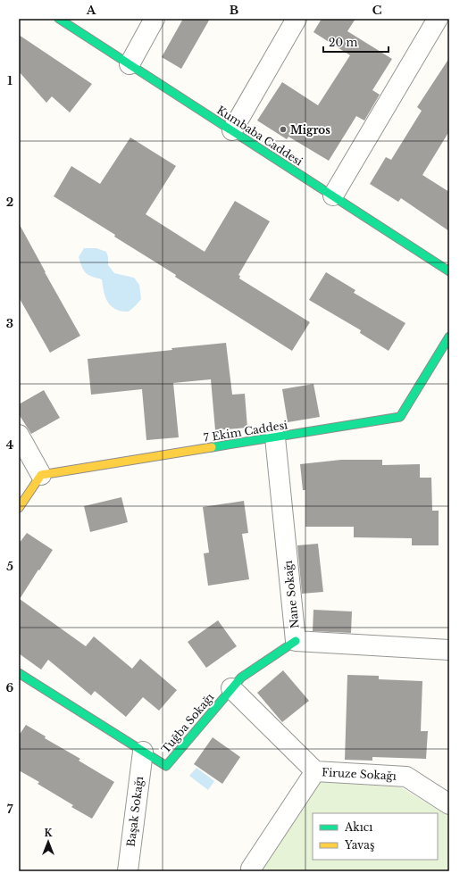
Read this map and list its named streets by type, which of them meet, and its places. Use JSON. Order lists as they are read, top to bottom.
{
  "streets": {
    "street": [
      "Kumbaba Caddesi",
      "7 Ekim Caddesi",
      "Nane Sokağı",
      "Tuğba Sokağı",
      "Firuze Sokağı",
      "Başak Sokağı"
    ]
  },
  "crossings": [
    ["7 Ekim Caddesi", "Nane Sokağı"],
    ["Nane Sokağı", "Tuğba Sokağı"],
    ["Tuğba Sokağı", "Başak Sokağı"]
  ],
  "places": ["Migros"],
  "legend": ["Akıcı", "Yavaş"],
  "scale_bar": "20 m",
  "north": "top",
  "grid": {
    "columns": ["A", "B", "C"],
    "rows": [
      "1",
      "2",
      "3",
      "4",
      "5",
      "6",
      "7"
    ]
  }
}
